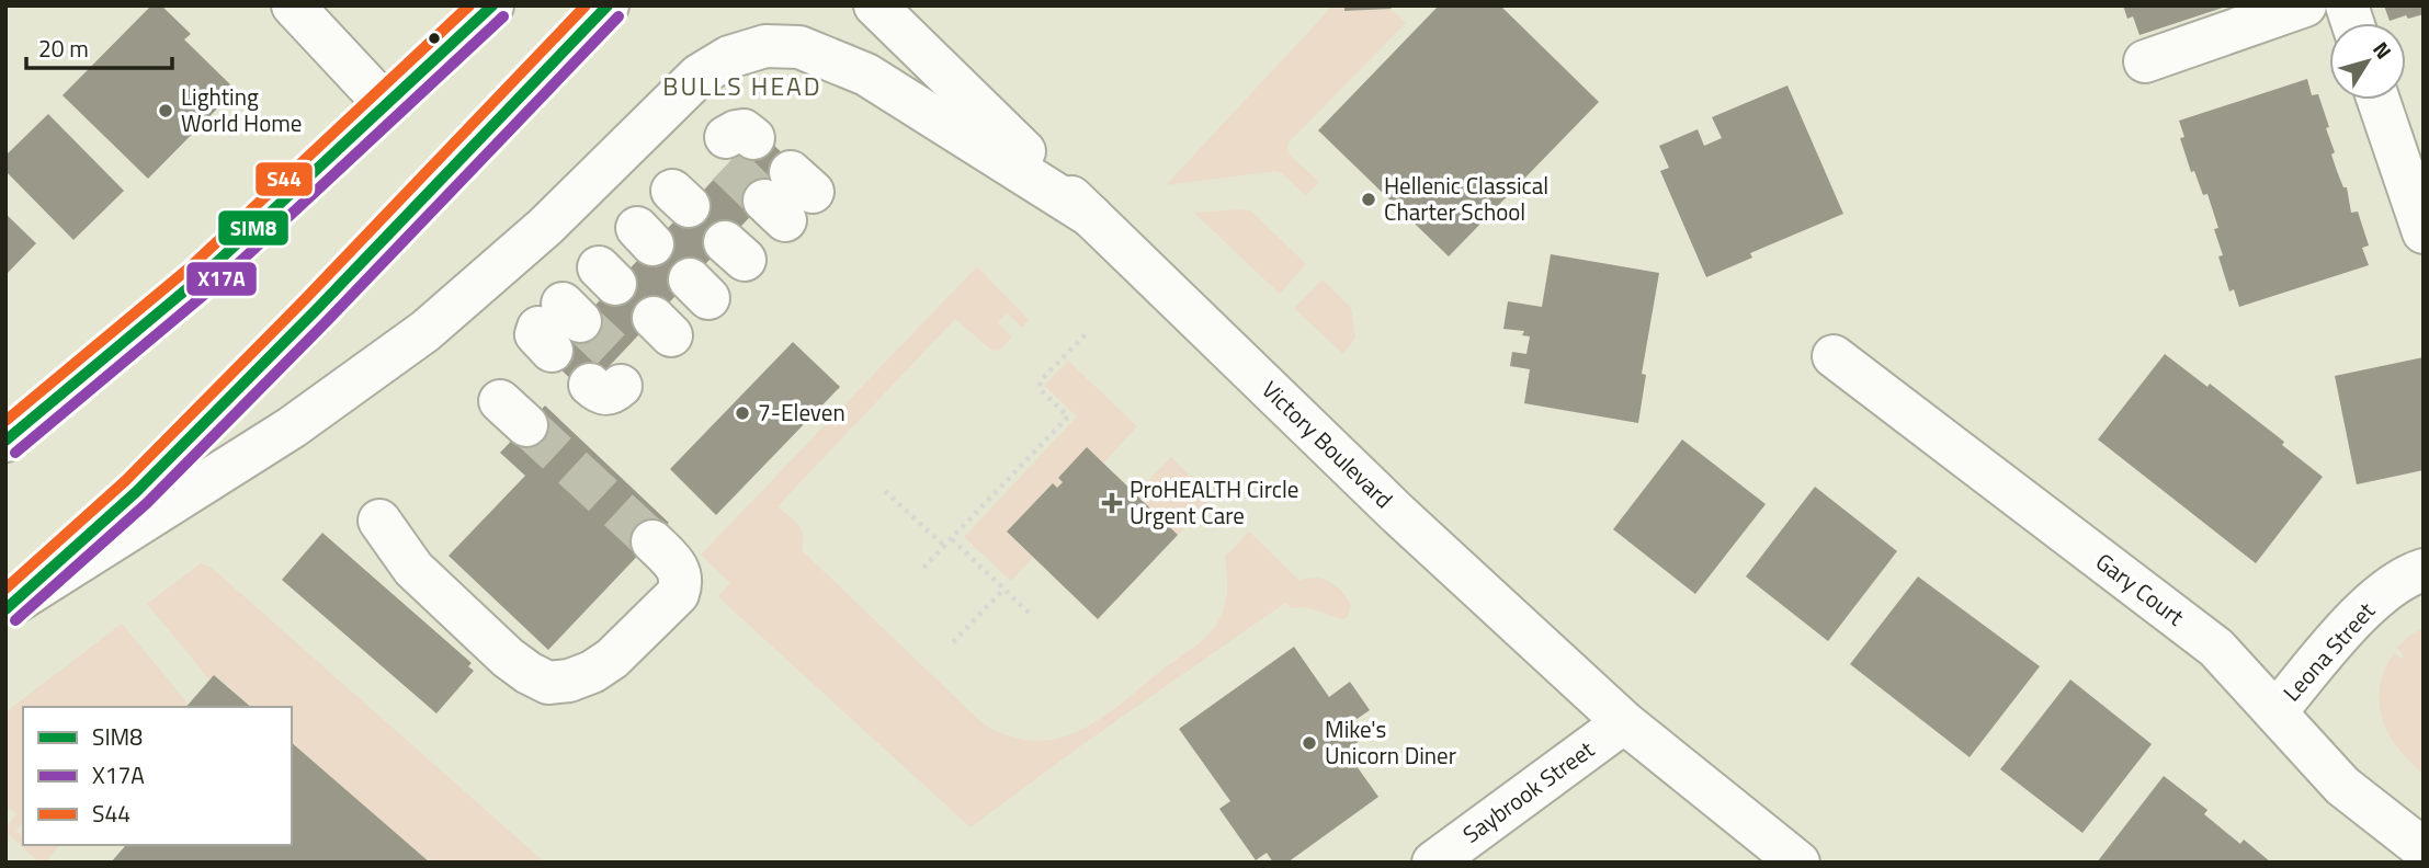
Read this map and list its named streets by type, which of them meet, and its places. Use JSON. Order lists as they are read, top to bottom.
{
  "streets": {
    "main road": [
      "Victory Boulevard",
      "Gary Court",
      "Leona Street",
      "Saybrook Street"
    ]
  },
  "crossings": [
    ["Victory Boulevard", "Saybrook Street"],
    ["Gary Court", "Leona Street"]
  ],
  "districts": ["BULLS HEAD"],
  "places": {
    "other": [
      "Lighting World Home",
      "Hellenic Classical Charter School",
      "7-Eleven",
      "Mike's Unicorn Diner"
    ],
    "health": ["ProHEALTH Circle Urgent Care"]
  },
  "lines": ["transit line SIM8", "transit line S44", "transit line X17A"],
  "legend": ["SIM8", "X17A", "S44"],
  "scale_bar": "20 m",
  "north": "top right"
}
